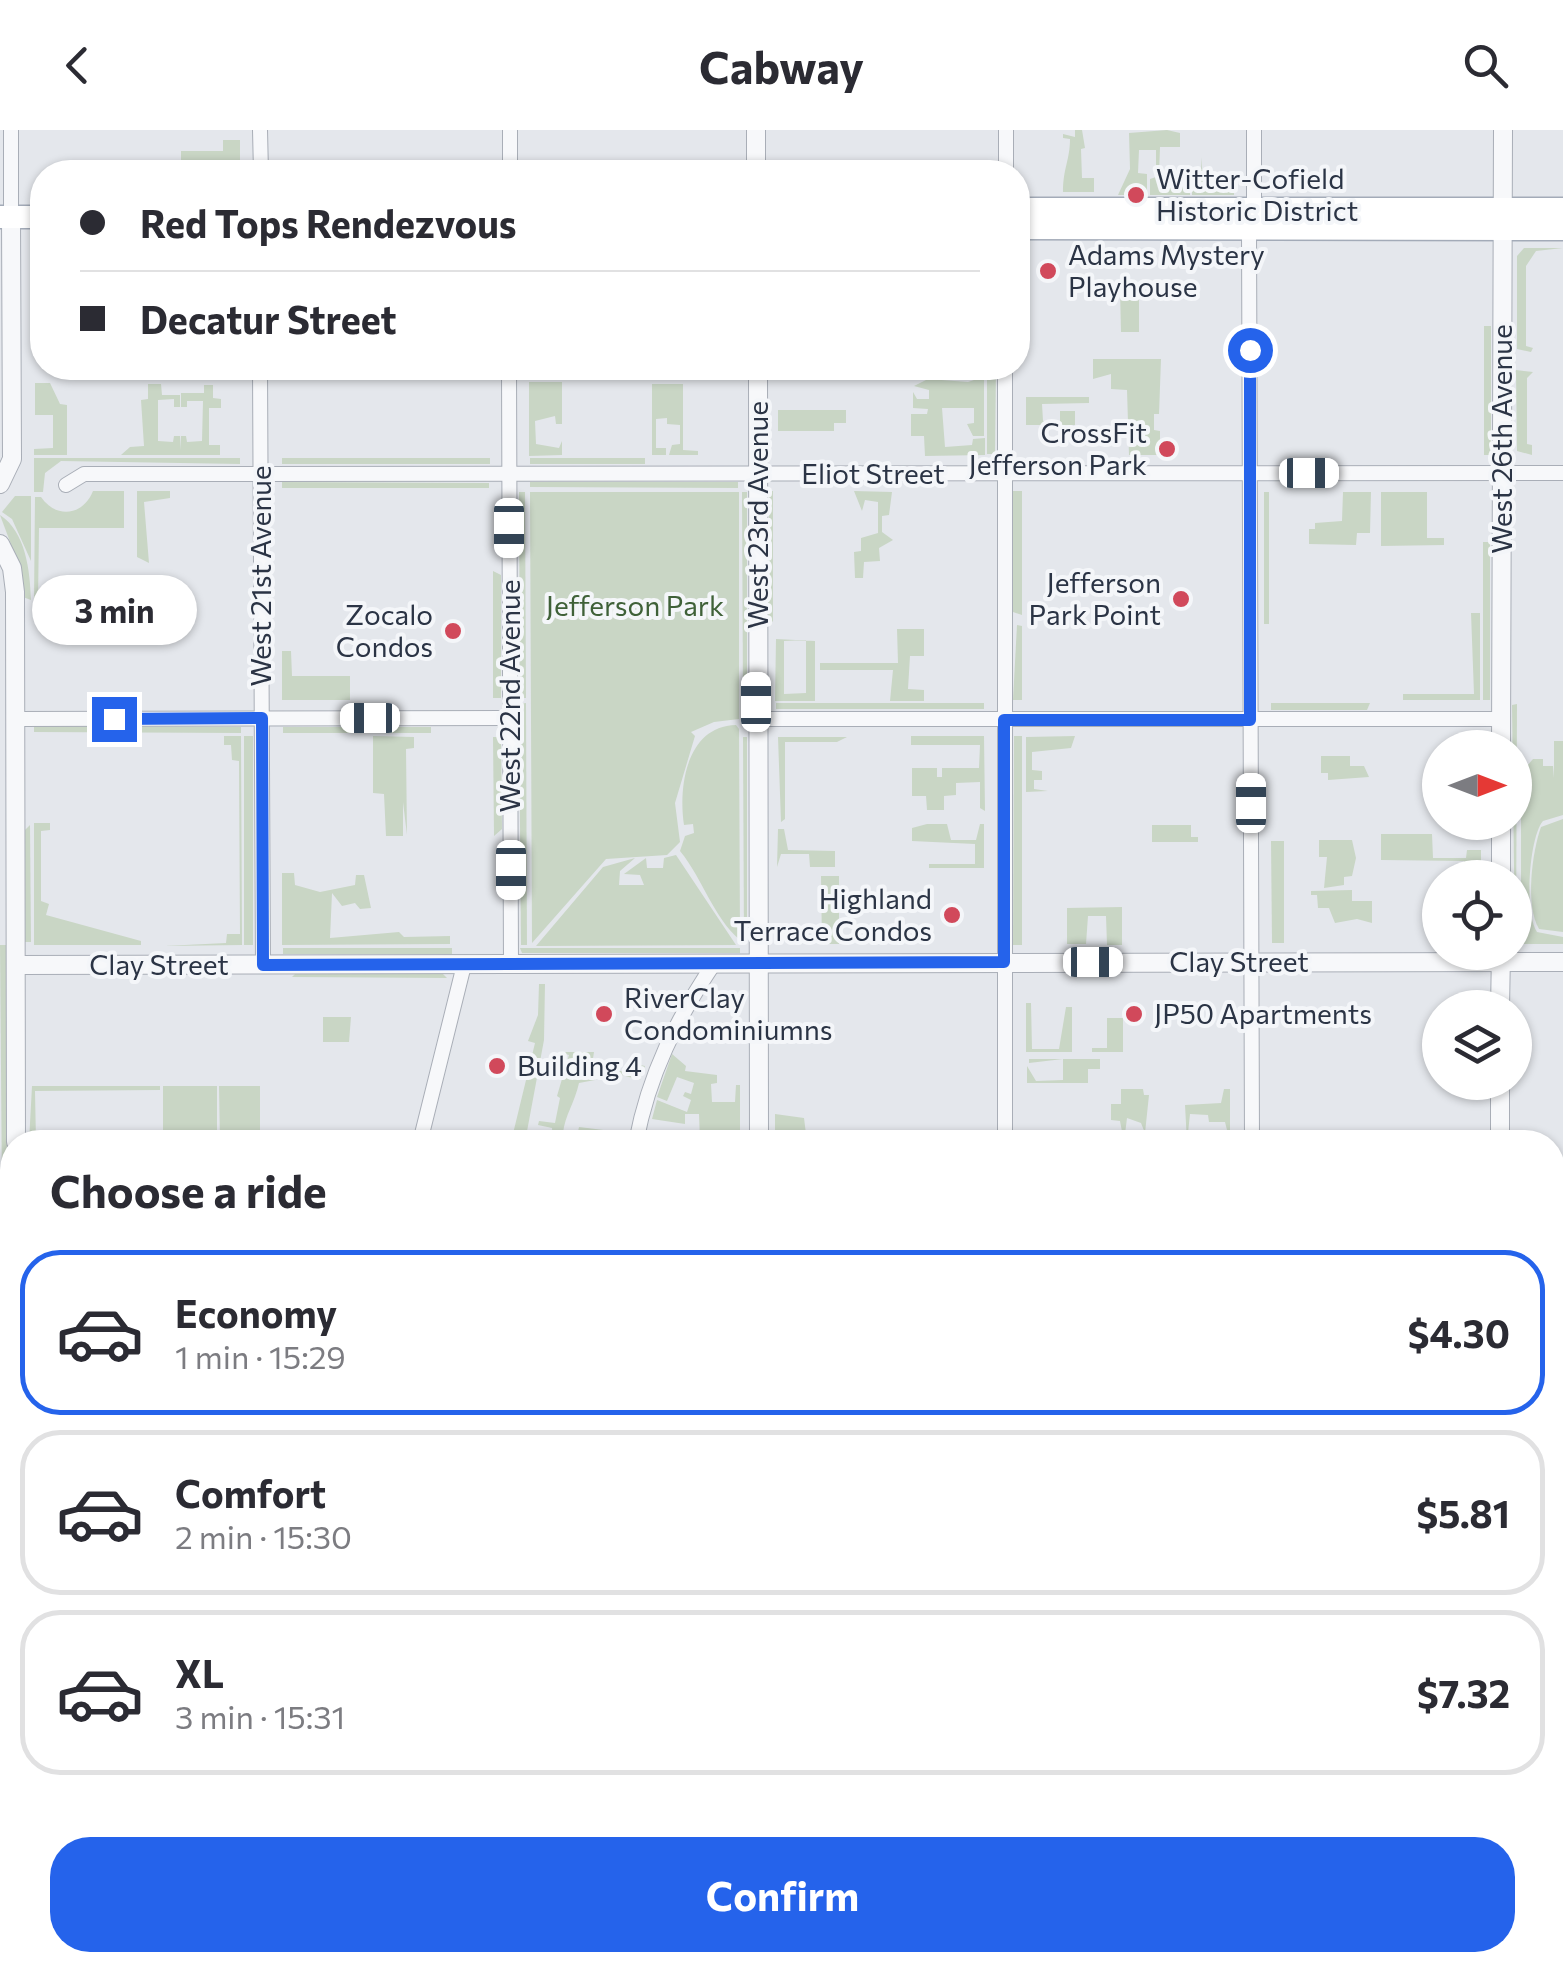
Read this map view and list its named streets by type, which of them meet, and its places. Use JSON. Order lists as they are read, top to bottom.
{
  "streets": {
    "street": [
      "West 26th Avenue",
      "Eliot Street",
      "West 23rd Avenue",
      "West 21st Avenue",
      "West 22nd Avenue",
      "Clay Street"
    ]
  },
  "crossings": [
    ["West 26th Avenue", "Eliot Street"],
    ["Eliot Street", "West 23rd Avenue"],
    ["Eliot Street", "West 21st Avenue"],
    ["Eliot Street", "West 22nd Avenue"],
    ["West 23rd Avenue", "Clay Street"],
    ["West 21st Avenue", "Clay Street"],
    ["West 22nd Avenue", "Clay Street"]
  ],
  "parks": ["Jefferson Park"],
  "places": [
    "Witter-Cofield Historic District",
    "Adams Mystery Playhouse",
    "CrossFit Jefferson Park",
    "Jefferson Park Point",
    "Zocalo Condos",
    "Highland Terrace Condos",
    "RiverClay Condominiumns",
    "JP50 Apartments",
    "Building 4"
  ],
  "north": "right",
  "page": {
    "header": "Cabway",
    "banner": ["Red Tops Rendezvous", "Decatur Street"],
    "bubble": "3 min",
    "heading": "Choose a ride",
    "list": [
      {
        "name": "Economy",
        "note": "1 min · 15:29",
        "value": "$4.30"
      },
      {
        "name": "Comfort",
        "note": "2 min · 15:30",
        "value": "$5.81"
      },
      {
        "name": "XL",
        "note": "3 min · 15:31",
        "value": "$7.32"
      }
    ],
    "buttons": "Confirm"
  }
}
